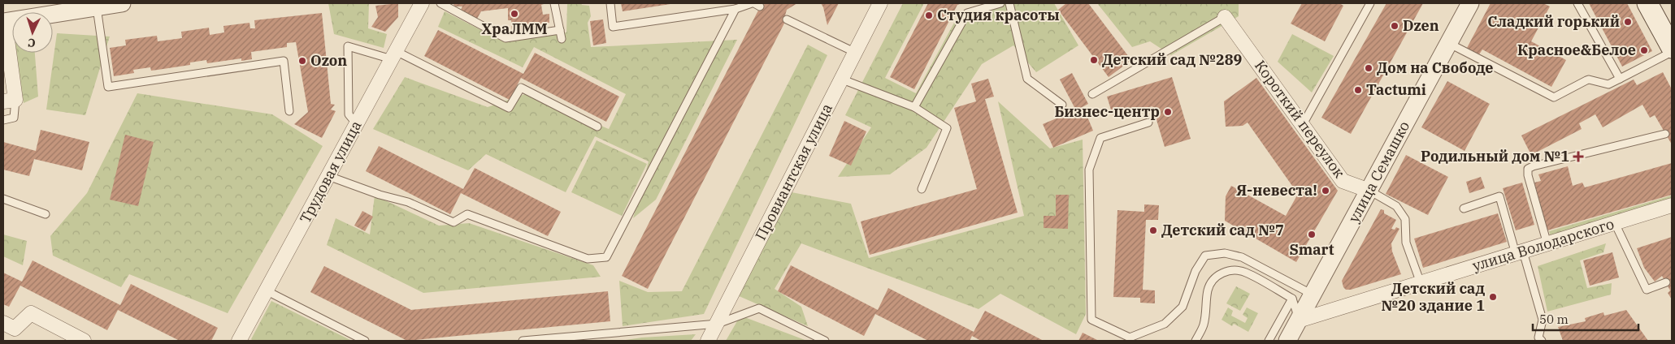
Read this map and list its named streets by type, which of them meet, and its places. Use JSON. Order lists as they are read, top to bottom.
{
  "streets": {
    "street": [
      "Короткий переулок",
      "Трудовая улица",
      "Провиантская улица",
      "улица Семашко",
      "улица Володарского"
    ]
  },
  "crossings": [
    ["Короткий переулок", "улица Семашко"],
    ["улица Семашко", "улица Володарского"]
  ],
  "places": {
    "other": [
      "ХраЛММ",
      "Студия красоты",
      "Сладкий горький",
      "Dzen",
      "Красное&Белое",
      "Детский сад №289",
      "Ozon",
      "Дом на Свободе",
      "Tactumi",
      "Бизнес-центр",
      "Я-невеста!",
      "Детский сад №7",
      "Smart",
      "Детский сад №20 здание 1"
    ],
    "health": ["Родильный дом №1"]
  },
  "scale_bar": "50 m",
  "north": "bottom"
}
